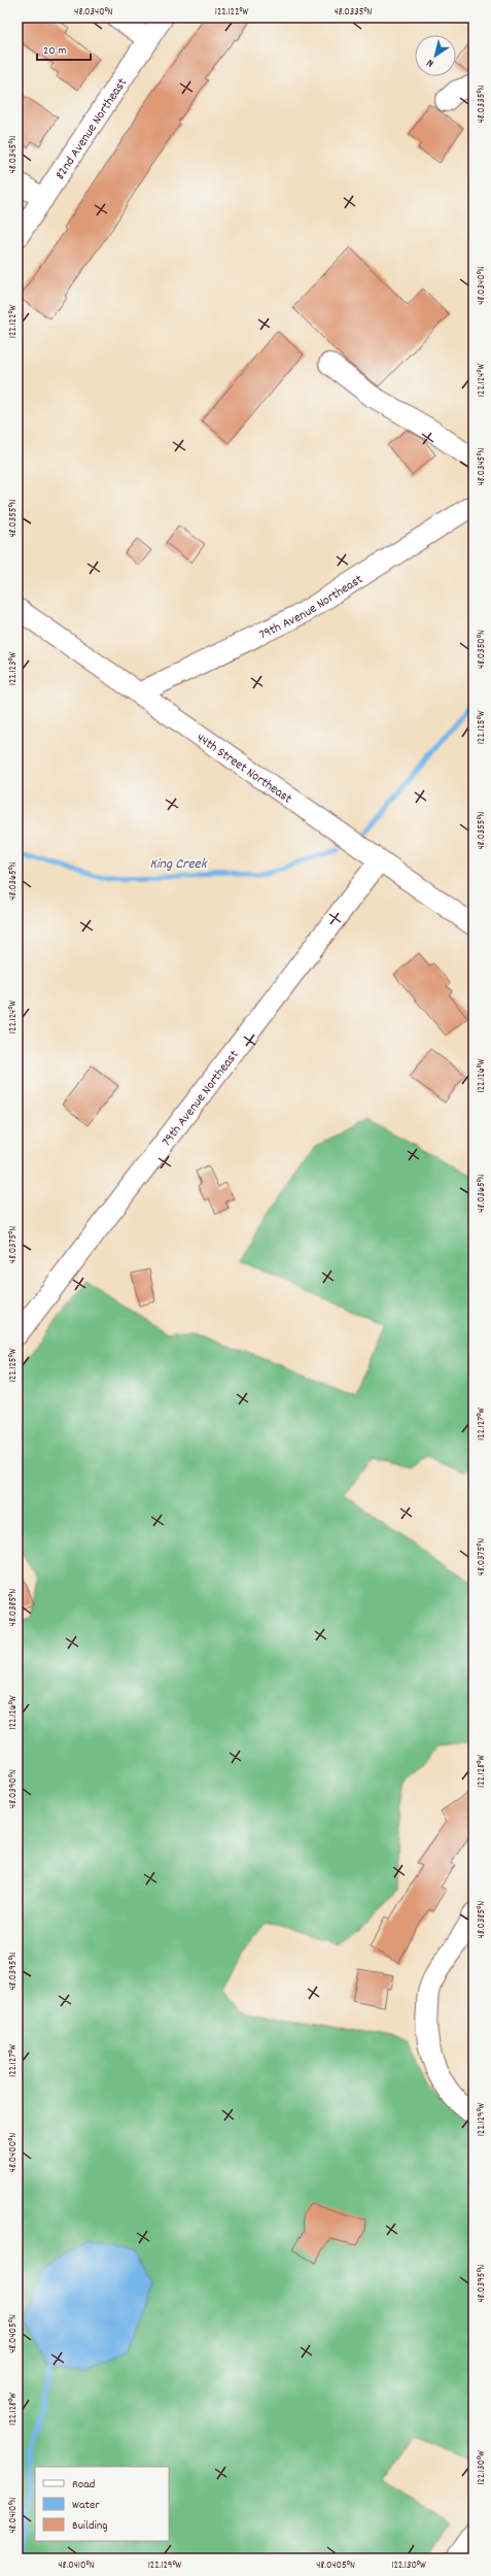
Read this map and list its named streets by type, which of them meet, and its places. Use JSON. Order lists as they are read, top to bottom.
{
  "streets": {
    "street": ["82nd Avenue Northeast", "79th Avenue Northeast", "44th Street Northeast"]
  },
  "crossings": [
    ["79th Avenue Northeast", "44th Street Northeast"]
  ],
  "water": ["King Creek"],
  "legend": ["Road", "Water", "Building"],
  "scale_bar": "20 m",
  "north": "bottom left",
  "coordinates": [
    "48.0340°N",
    "122.122°W",
    "48.0335°N",
    "48.0345°N",
    "122.124°W",
    "48.0355°N",
    "48.0350°N",
    "122.123°W",
    "122.125°W",
    "48.0365°N",
    "122.126°W",
    "48.0375°N",
    "122.127°W",
    "48.0385°N",
    "122.128°W",
    "48.0390°N",
    "48.0395°N",
    "122.129°W",
    "48.0400°N",
    "48.0405°N",
    "122.130°W",
    "48.0410°N"
  ]
}
